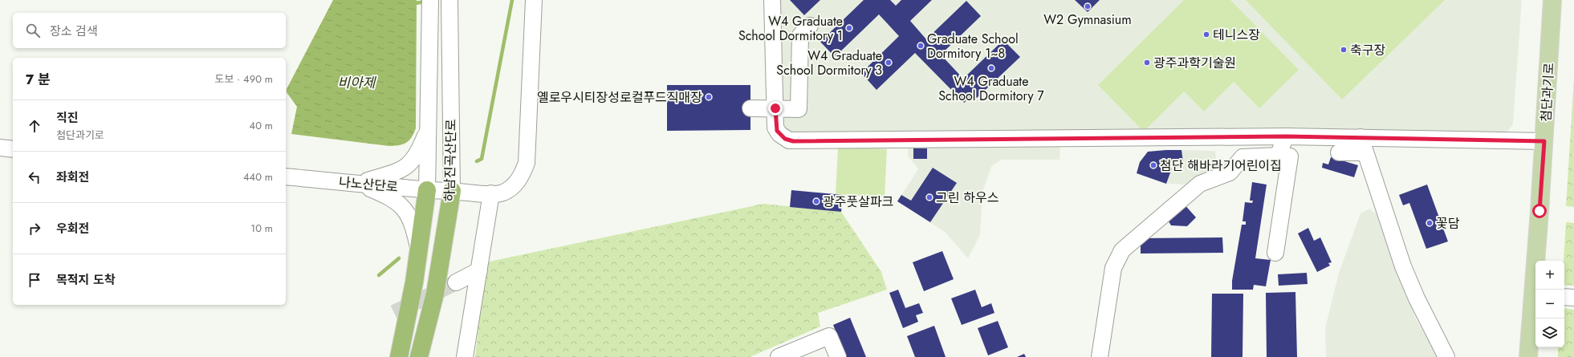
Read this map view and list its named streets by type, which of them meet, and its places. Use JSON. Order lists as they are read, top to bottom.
{
  "streets": {
    "highway": ["하남진곡산단로"],
    "main road": ["첨단과기로"],
    "street": ["나노산단로"]
  },
  "crossings": [
    ["하남진곡산단로", "나노산단로"]
  ],
  "water": ["비아제"],
  "places": [
    "W2 Gymnasium",
    "W4 Graduate School Dormitory 1",
    "테니스장",
    "Graduate School Dormitory 1~8",
    "축구장",
    "W4 Graduate School Dormitory 3",
    "광주과학기술원",
    "W4 Graduate School Dormitory 7",
    "옐로우시티장성로컬푸드직매장",
    "첨단 해바라기어린이집",
    "그린 하우스",
    "광주풋살파크",
    "꽃담"
  ],
  "page": {
    "search": "장소 검색",
    "heading": ["7 분", "도보 · 490 m"],
    "list": [
      ["직진", "첨단과기로", "40 m"],
      ["좌회전", "440 m"],
      ["우회전", "10 m"],
      "목적지 도착"
    ],
    "map_buttons": ["+", "−"]
  }
}
